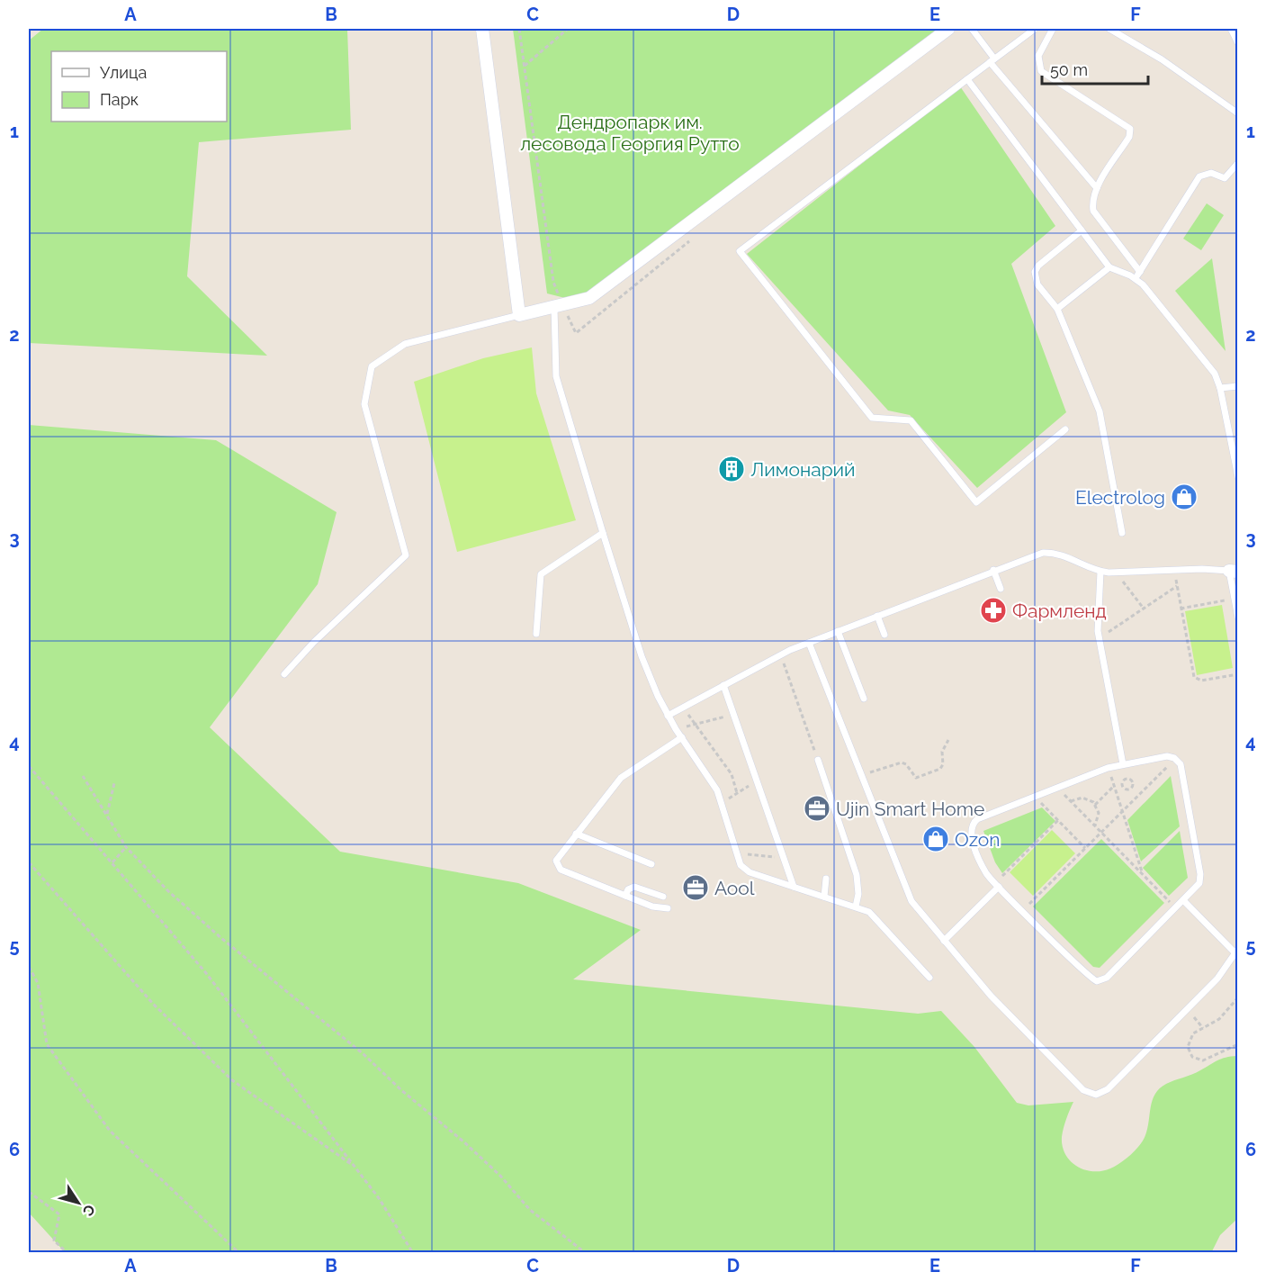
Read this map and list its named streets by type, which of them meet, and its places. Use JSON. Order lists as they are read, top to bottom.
{
  "parks": ["Дендропарк им. лесовода Георгия Рутто"],
  "places": {
    "building": ["Лимонарий"],
    "shop": ["Electrolog", "Ozon"],
    "pharmacy": ["Фармленд"],
    "office": ["Ujin Smart Home", "Aool"]
  },
  "legend": ["Улица", "Парк"],
  "scale_bar": "50 m",
  "north": "bottom right",
  "grid": {
    "columns": [
      "A",
      "B",
      "C",
      "D",
      "E",
      "F"
    ],
    "rows": [
      "1",
      "2",
      "3",
      "4",
      "5",
      "6"
    ]
  }
}
